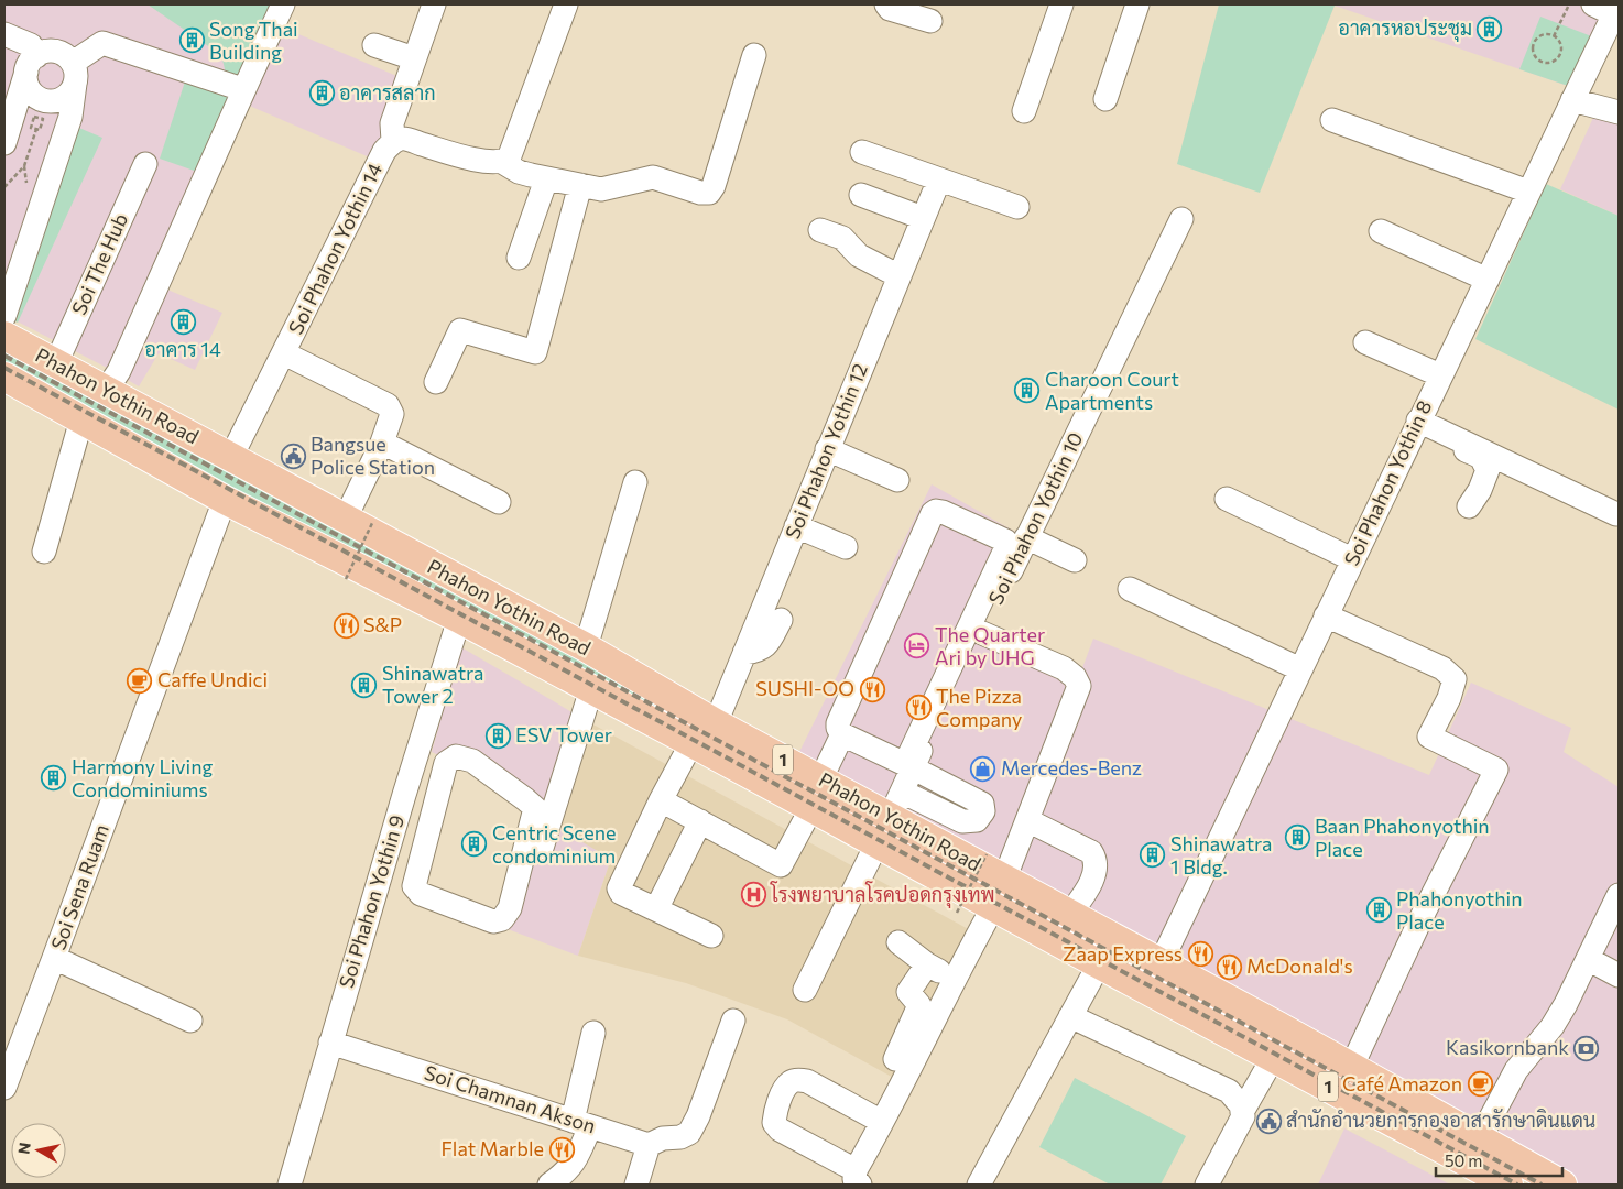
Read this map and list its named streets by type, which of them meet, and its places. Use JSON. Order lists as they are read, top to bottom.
{
  "streets": {
    "main road": ["Phahon Yothin Road", "1"],
    "street": [
      "Soi Phahon Yothin 14",
      "Soi The Hub",
      "Soi Phahon Yothin 12",
      "Soi Phahon Yothin 8",
      "Soi Phahon Yothin 10",
      "Soi Sena Ruam",
      "Soi Phahon Yothin 9",
      "Soi Chamnan Akson"
    ]
  },
  "crossings": [
    ["Soi Phahon Yothin 14", "Phahon Yothin Road"],
    ["Soi The Hub", "Phahon Yothin Road"],
    ["Phahon Yothin Road", "Soi Phahon Yothin 12"],
    ["Phahon Yothin Road", "Soi Phahon Yothin 8"],
    ["Phahon Yothin Road", "Soi Phahon Yothin 10"],
    ["Phahon Yothin Road", "Soi Sena Ruam"],
    ["Phahon Yothin Road", "Soi Phahon Yothin 9"],
    ["Soi Phahon Yothin 9", "Soi Chamnan Akson"]
  ],
  "places": {
    "building": [
      "อาคารหอประชุม",
      "Song Thai Building",
      "อาคารสลาก",
      "อาคาร 14",
      "Charoon Court Apartments",
      "Shinawatra Tower 2",
      "ESV Tower",
      "Harmony Living Condominiums",
      "Baan Phahonyothin Place",
      "Centric Scene condominium",
      "Shinawatra 1 Bldg.",
      "Phahonyothin Place"
    ],
    "public building": ["Bangsue Police Station", "สำนักอำนวยการกองอาสารักษาดินแดน"],
    "restaurant": [
      "S&P",
      "SUSHI-OO",
      "The Pizza Company",
      "Zaap Express",
      "McDonald's",
      "Flat Marble"
    ],
    "hotel": ["The Quarter Ari by UHG"],
    "cafe": ["Caffe Undici", "Café Amazon"],
    "shop": ["Mercedes-Benz"],
    "hospital": ["โรงพยาบาลโรคปอดกรุงเทพ"],
    "bank": ["Kasikornbank"]
  },
  "scale_bar": "50 m",
  "north": "left"
}
